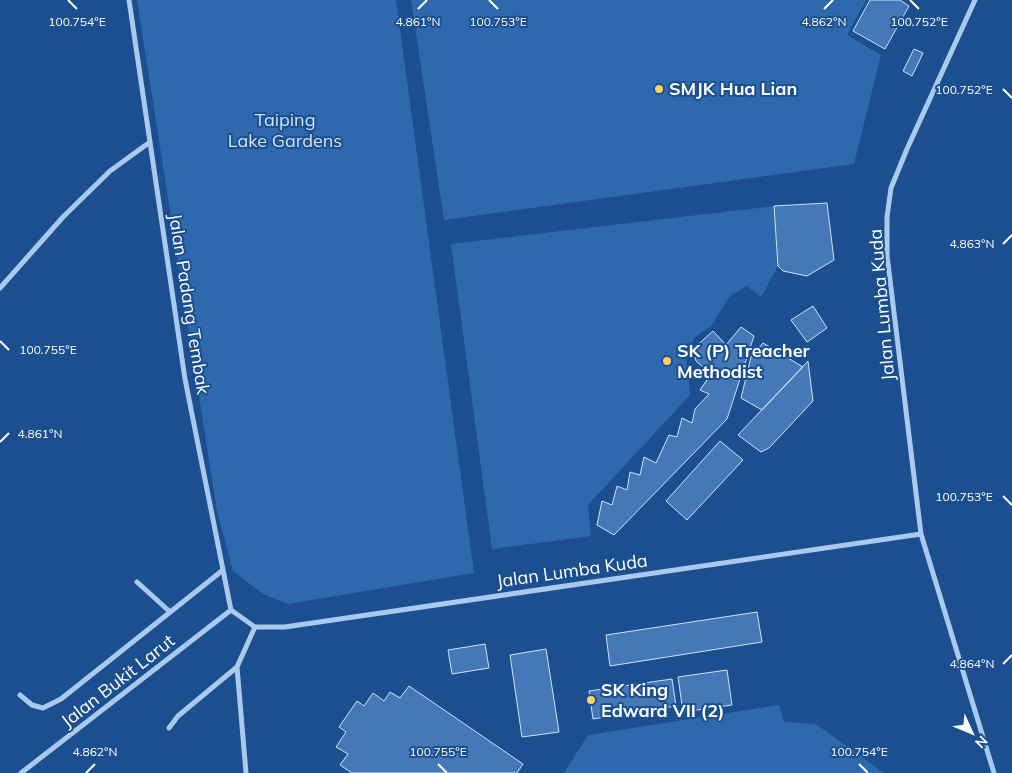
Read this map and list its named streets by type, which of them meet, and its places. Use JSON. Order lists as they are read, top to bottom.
{
  "streets": {
    "street": ["Jalan Padang Tembak", "Jalan Lumba Kuda", "Jalan Bukit Larut"]
  },
  "crossings": [
    ["Jalan Padang Tembak", "Jalan Bukit Larut"]
  ],
  "parks": ["Taiping Lake Gardens"],
  "places": ["SMJK Hua Lian", "SK (P) Treacher Methodist", "SK King Edward VII (2)"],
  "north": "bottom right",
  "coordinates": [
    "100.754°E",
    "100.753°E",
    "100.752°E",
    "4.862°N",
    "4.861°N",
    "4.863°N",
    "100.755°E",
    "4.864°N"
  ]
}
